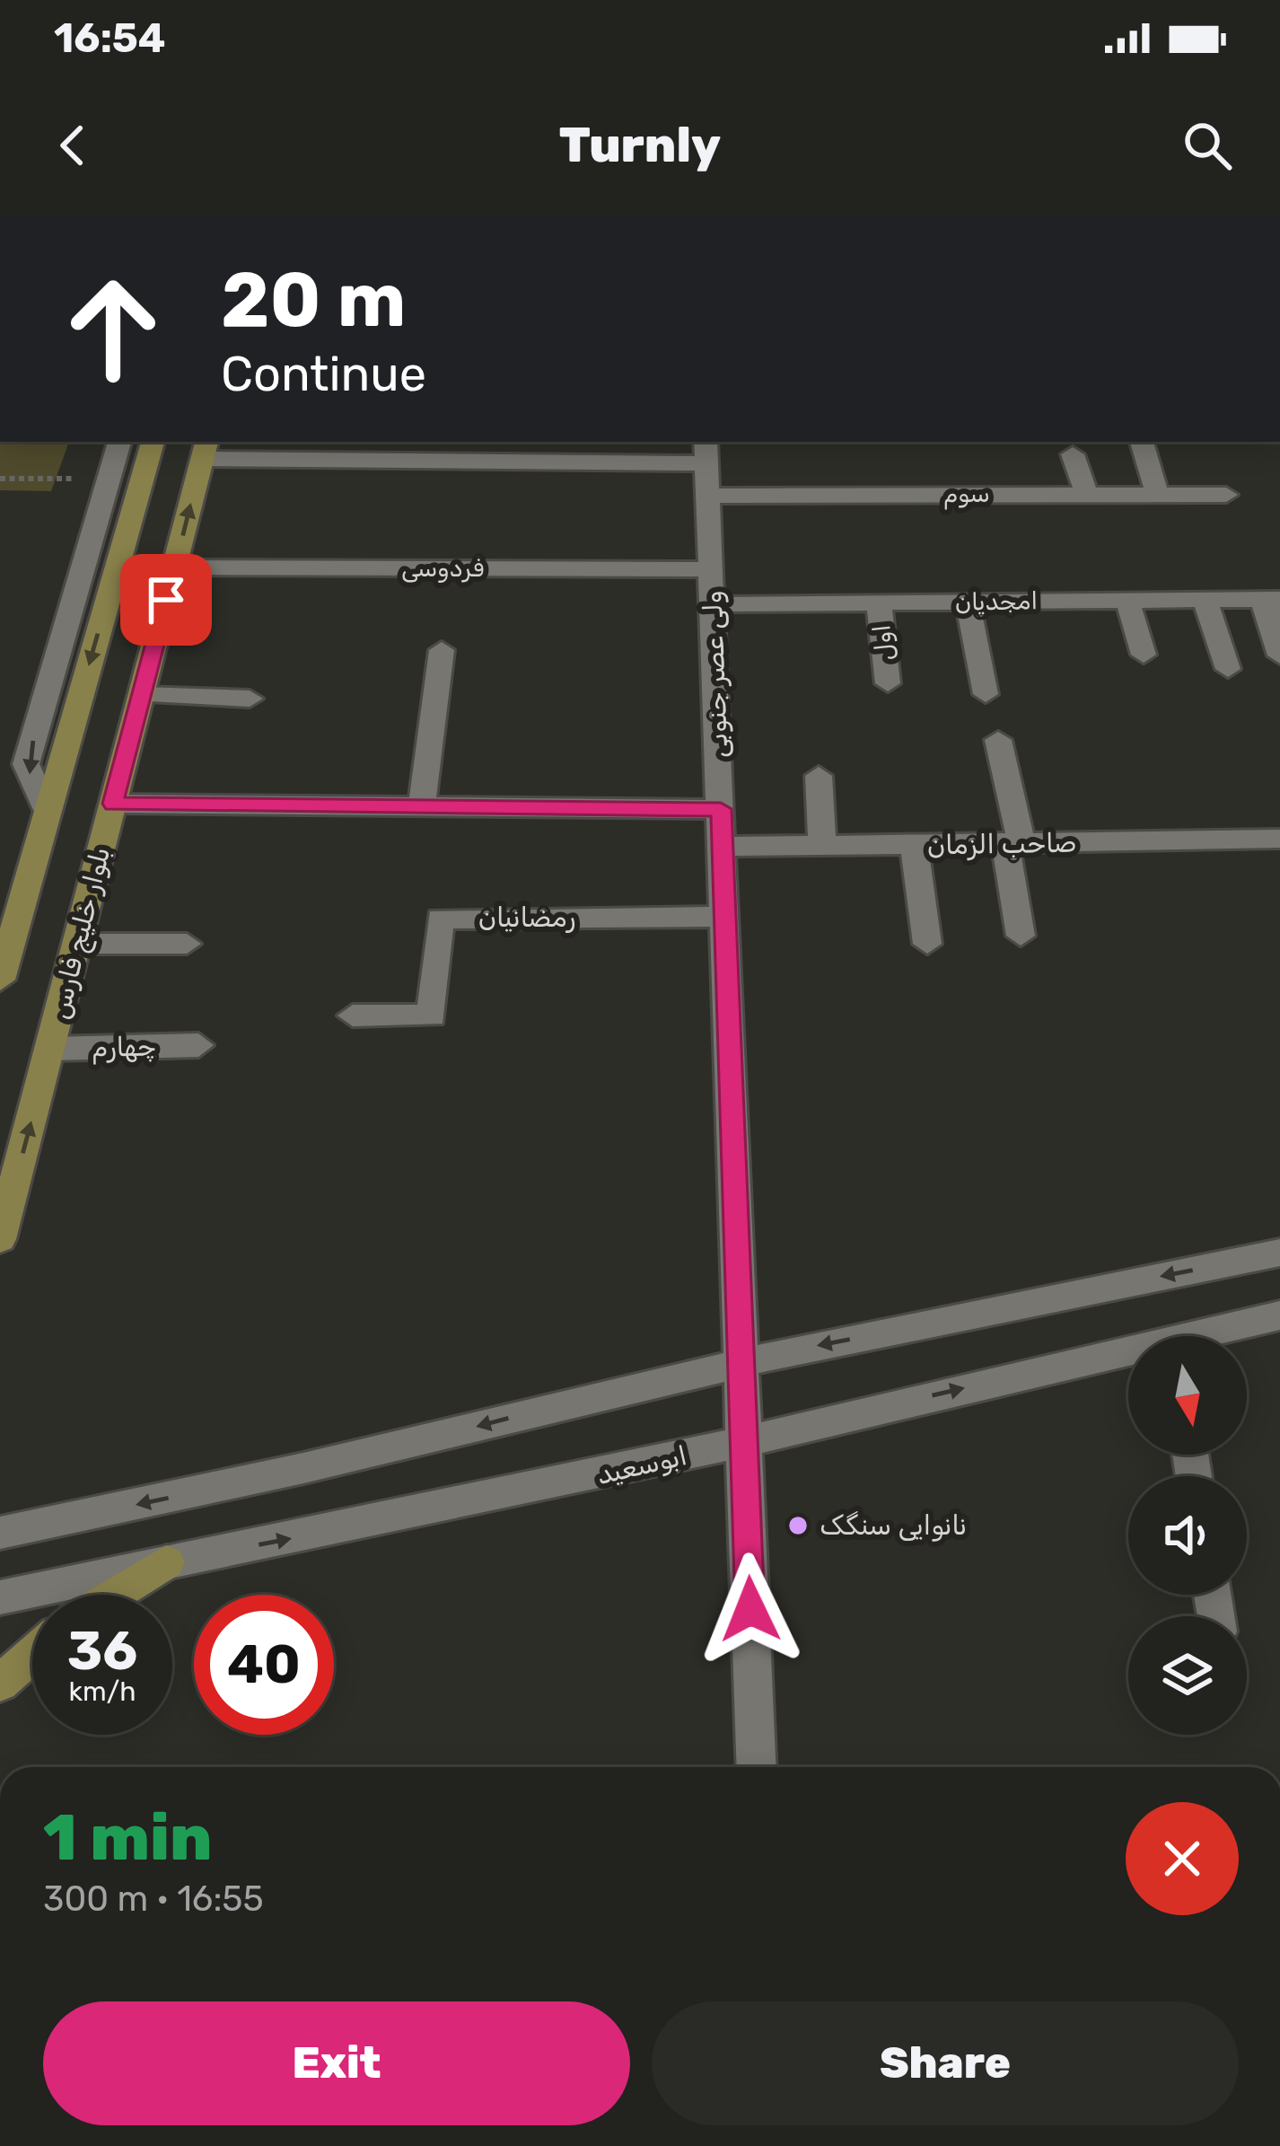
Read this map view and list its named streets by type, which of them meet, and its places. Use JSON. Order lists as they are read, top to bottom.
{
  "streets": {
    "main road": ["بلوار خلیج فارس"],
    "street": [
      "سوم",
      "فردوسی",
      "امجدیان",
      "اول",
      "ولی عصر جنوبی",
      "صاحب الزمان",
      "رمضانیان",
      "چهارم",
      "ابوسعید"
    ]
  },
  "crossings": [
    ["سوم", "ولی عصر جنوبی"],
    ["فردوسی", "ولی عصر جنوبی"],
    ["فردوسی", "بلوار خلیج فارس"],
    ["امجدیان", "اول"],
    ["امجدیان", "ولی عصر جنوبی"],
    ["ولی عصر جنوبی", "صاحب الزمان"],
    ["ولی عصر جنوبی", "رمضانیان"],
    ["ولی عصر جنوبی", "ابوسعید"],
    ["بلوار خلیج فارس", "چهارم"]
  ],
  "places": ["نانوایی سنگک"],
  "north": "bottom",
  "page": {
    "status": "16:54",
    "header": "Turnly",
    "turn": ["20 m", "Continue"],
    "speed": "36 km/h",
    "limit": "40",
    "heading": ["1 min", "300 m · 16:55"],
    "buttons": ["Exit", "Share"]
  }
}
